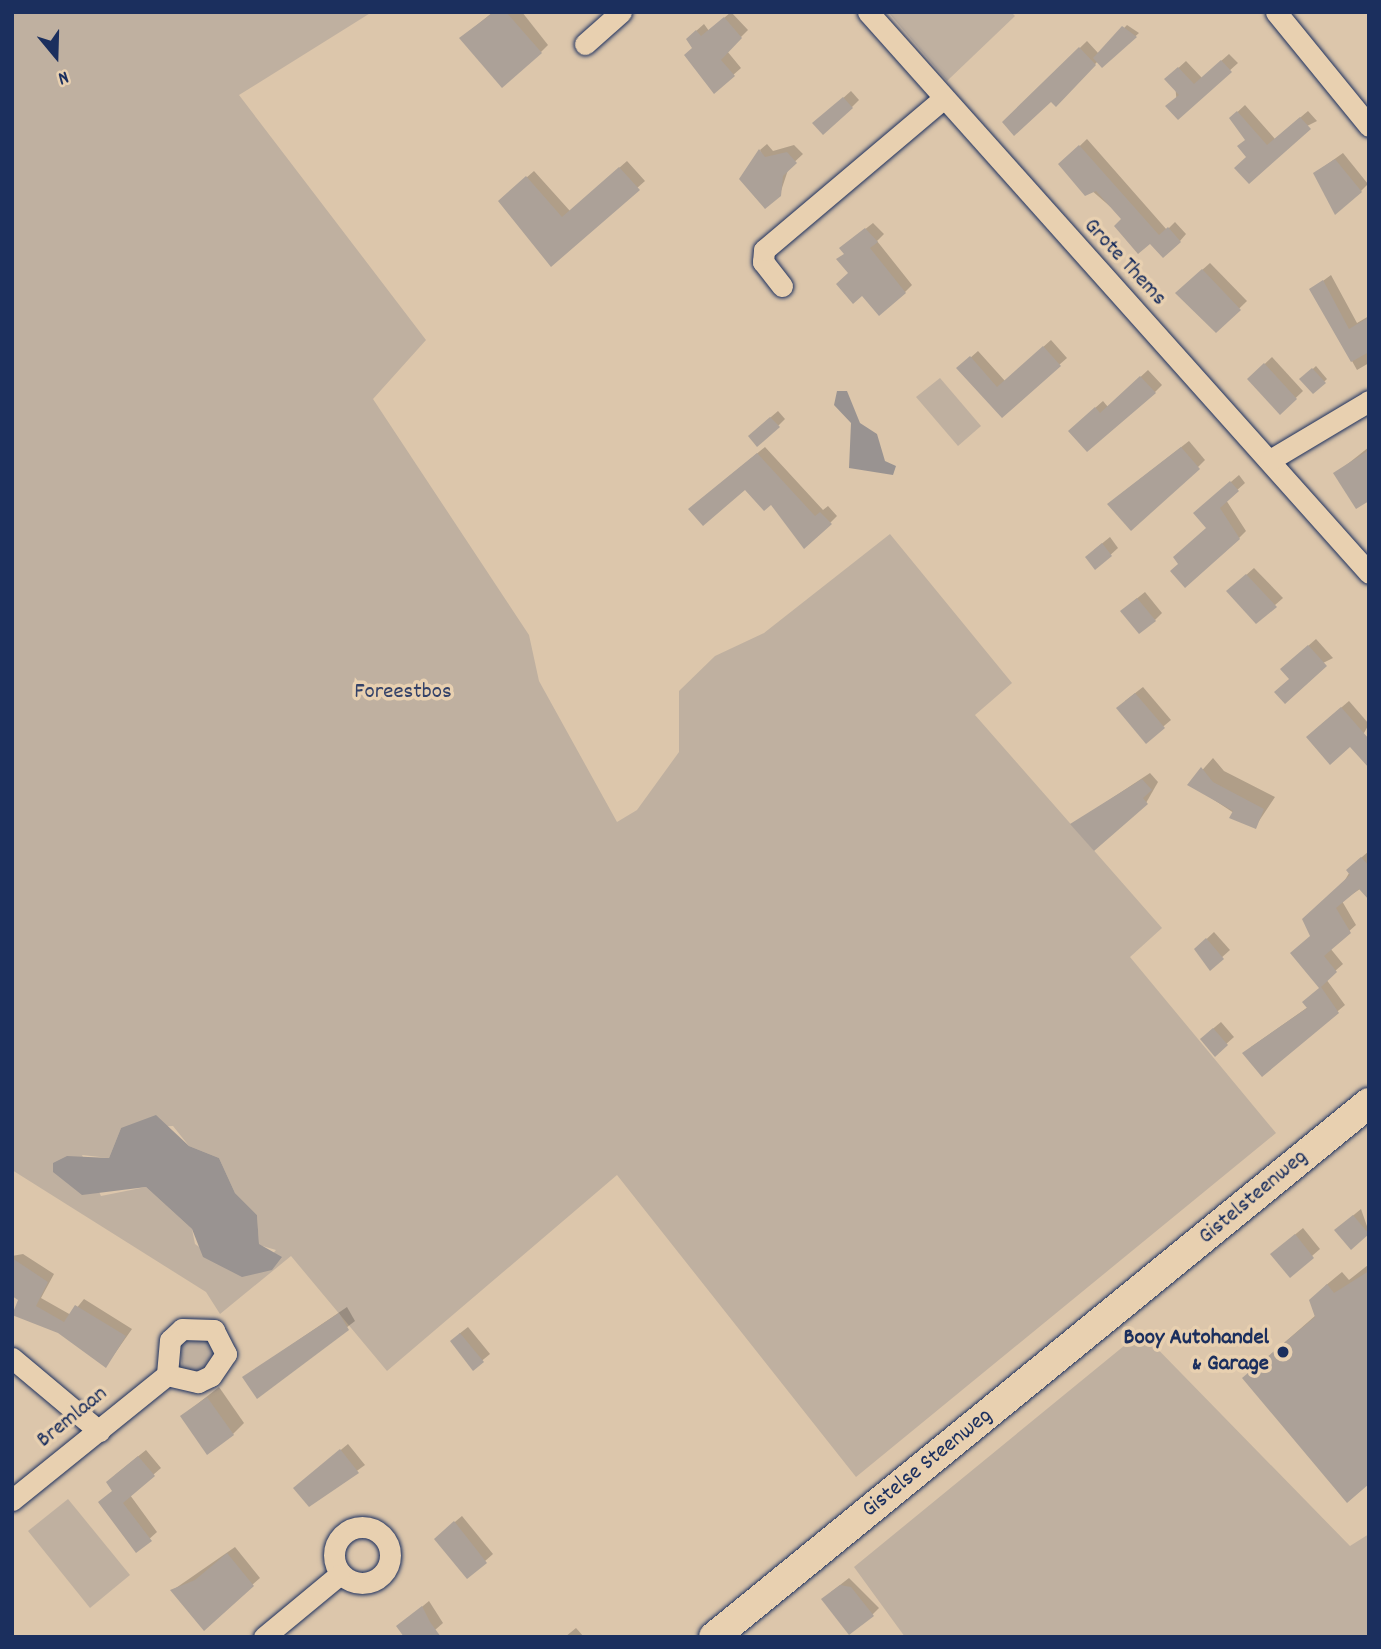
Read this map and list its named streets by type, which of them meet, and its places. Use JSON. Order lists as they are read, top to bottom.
{
  "streets": {
    "main road": ["Gistelsteenweg", "Gistelse Steenweg"],
    "street": ["Grote Thems", "Bremlaan"]
  },
  "crossings": [
    ["Gistelsteenweg", "Gistelse Steenweg"]
  ],
  "parks": ["Foreestbos"],
  "places": ["Booy Autohandel & Garage"],
  "north": "bottom"
}
